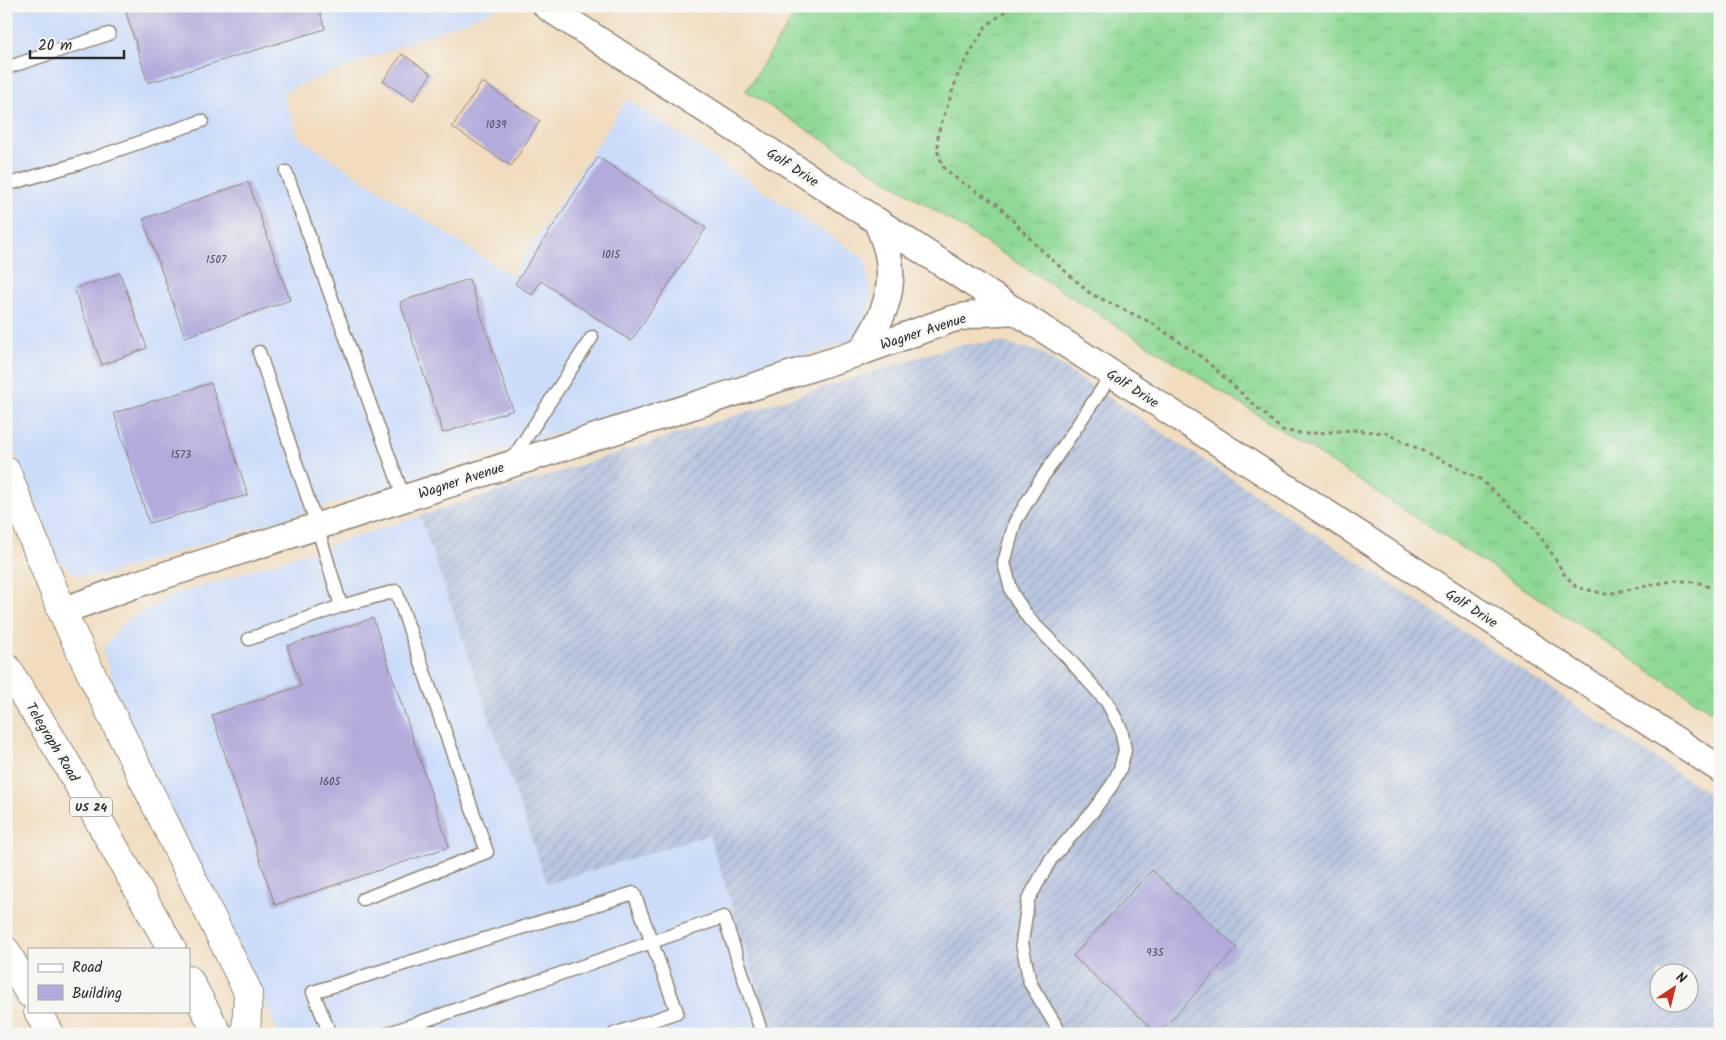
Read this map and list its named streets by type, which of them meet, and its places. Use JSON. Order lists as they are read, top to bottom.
{
  "streets": {
    "highway": ["Telegraph Road", "US 24"],
    "street": ["Golf Drive", "Wagner Avenue"]
  },
  "crossings": [
    ["Golf Drive", "Wagner Avenue"]
  ],
  "house_numbers": [
    "1039",
    "1015",
    "1507",
    "1573",
    "1605",
    "935"
  ],
  "legend": ["Road", "Building"],
  "scale_bar": "20 m",
  "north": "top right"
}
